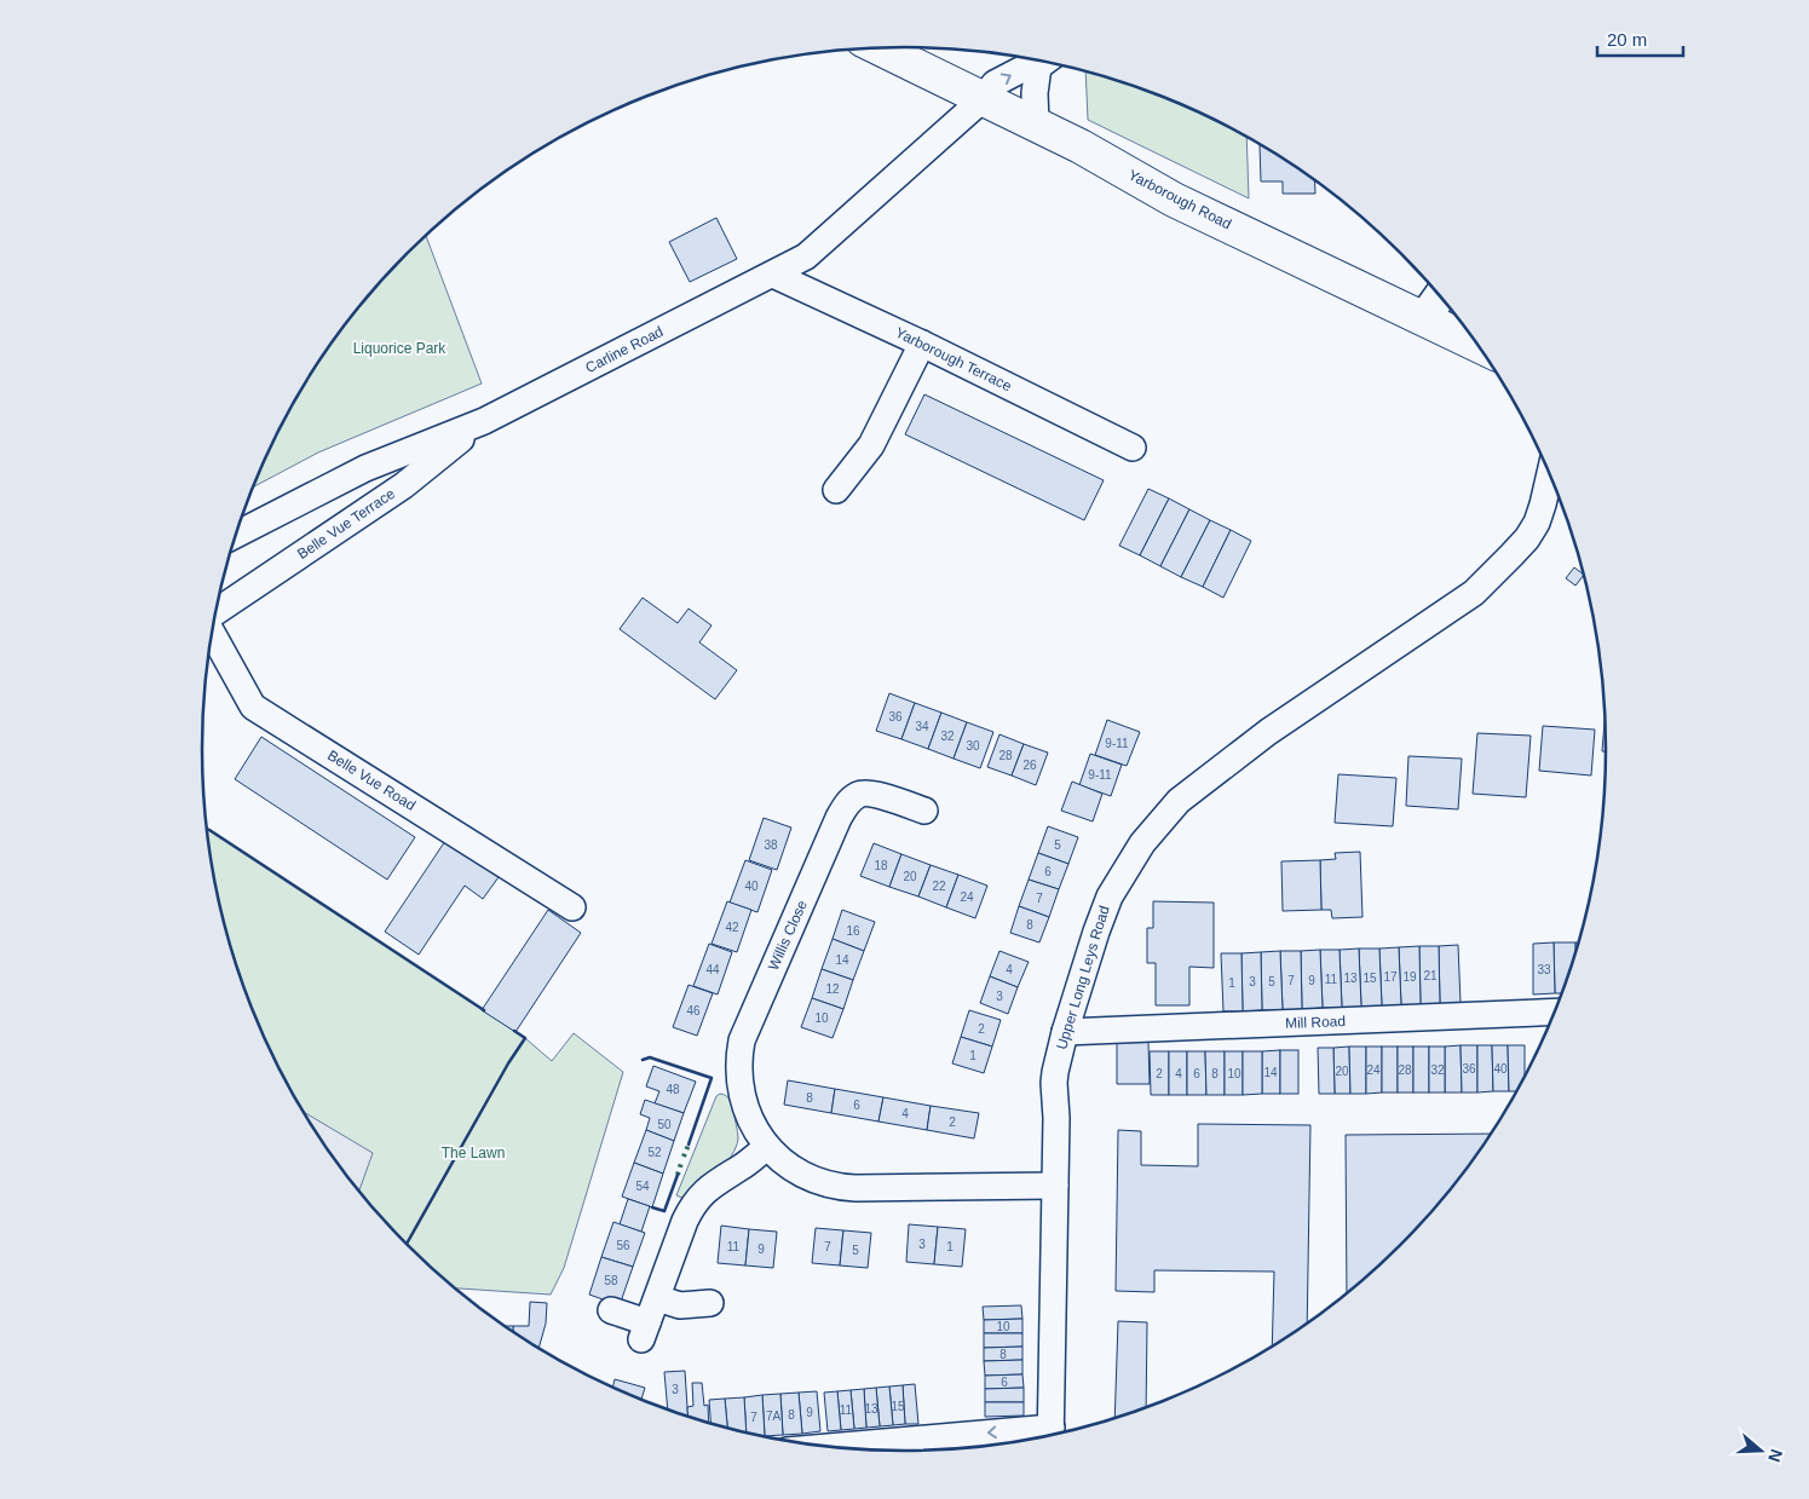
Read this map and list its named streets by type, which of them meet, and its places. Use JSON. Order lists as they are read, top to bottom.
{
  "streets": {
    "main road": ["Yarborough Road"],
    "street": [
      "Carline Road",
      "Yarborough Terrace",
      "Belle Vue Terrace",
      "Belle Vue Road",
      "Willis Close",
      "Upper Long Leys Road",
      "Mill Road"
    ]
  },
  "crossings": [
    ["Yarborough Road", "Carline Road"],
    ["Carline Road", "Yarborough Terrace"],
    ["Carline Road", "Belle Vue Terrace"],
    ["Willis Close", "Upper Long Leys Road"],
    ["Upper Long Leys Road", "Mill Road"]
  ],
  "parks": ["Liquorice Park", "The Lawn"],
  "house_numbers": [
    "36",
    "34",
    "32",
    "9-11",
    "30",
    "28",
    "26",
    "9-11",
    "38",
    "5",
    "18",
    "6",
    "20",
    "40",
    "22",
    "24",
    "7",
    "8",
    "42",
    "16",
    "14",
    "44",
    "4",
    "33",
    "21",
    "17",
    "19",
    "13",
    "15",
    "11",
    "7",
    "9",
    "3",
    "5",
    "1",
    "12",
    "3",
    "46",
    "10",
    "2",
    "1",
    "36",
    "40",
    "24",
    "28",
    "32",
    "20",
    "14",
    "2",
    "4",
    "6",
    "8",
    "10",
    "48",
    "8",
    "6",
    "4",
    "2",
    "50",
    "52",
    "54",
    "3",
    "56",
    "11",
    "7",
    "1",
    "9",
    "5",
    "58",
    "10",
    "8",
    "6",
    "3",
    "15",
    "13",
    "11",
    "9",
    "8",
    "7A",
    "7"
  ],
  "scale_bar": "20 m",
  "north": "right"
}
